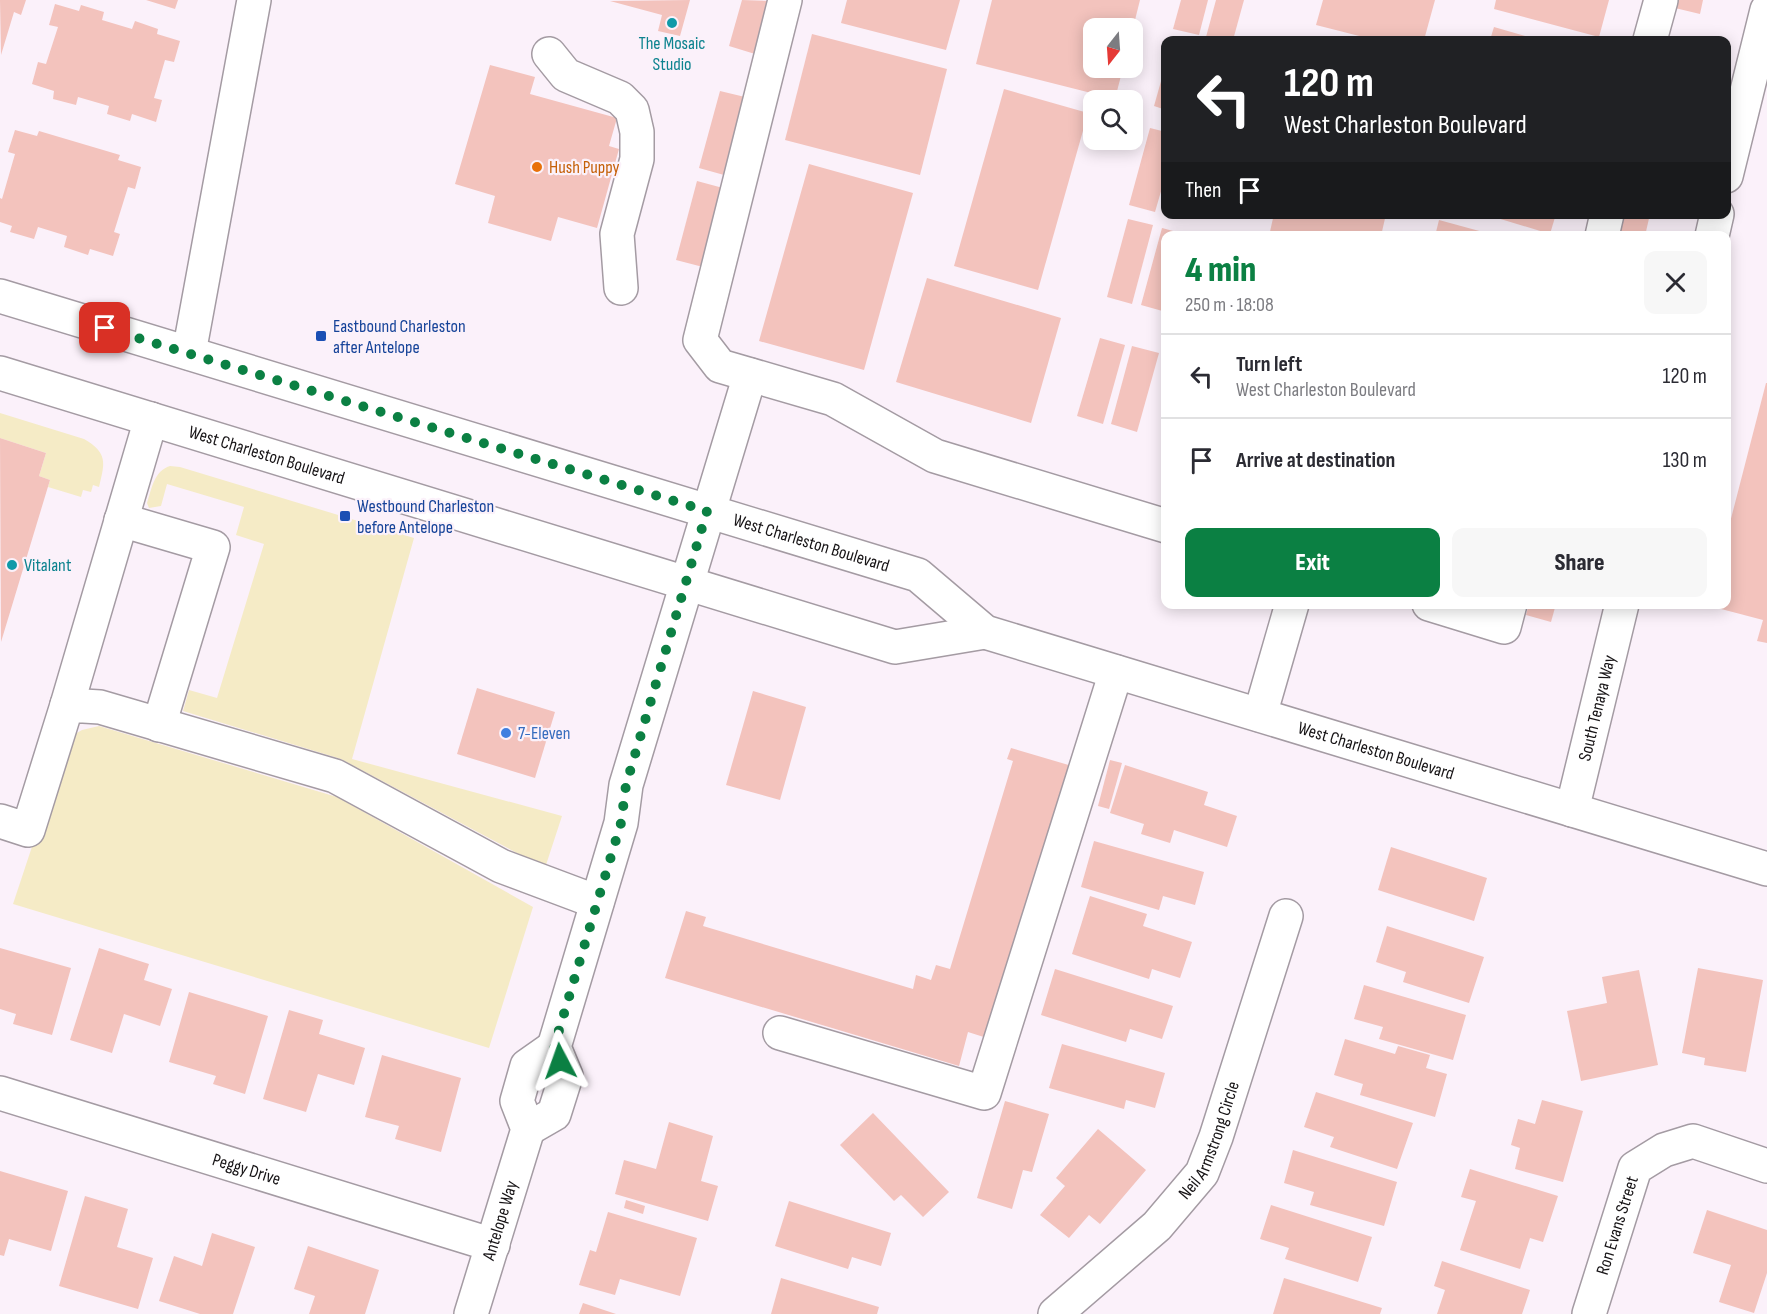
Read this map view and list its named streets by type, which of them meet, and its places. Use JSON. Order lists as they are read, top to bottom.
{
  "streets": {
    "main road": [
      "West Charleston Boulevard",
      "South Tenaya Way",
      "Neil Armstrong Circle",
      "Peggy Drive",
      "Antelope Way",
      "Ron Evans Street"
    ]
  },
  "crossings": [
    ["West Charleston Boulevard", "South Tenaya Way"],
    ["West Charleston Boulevard", "Antelope Way"],
    ["Peggy Drive", "Antelope Way"]
  ],
  "places": {
    "other": [
      "The Mosaic Studio",
      "Hush Puppy",
      "Vitalant",
      "7-Eleven"
    ],
    "transit": ["Eastbound Charleston after Antelope", "Westbound Charleston before Antelope"]
  },
  "north": "bottom",
  "page": {
    "turn": ["120 m", "West Charleston Boulevard"],
    "then": "Then",
    "heading": ["4 min", "250 m · 18:08"],
    "list": [
      {
        "name": "Turn left",
        "note": "West Charleston Boulevard",
        "value": "120 m"
      },
      {
        "name": "Arrive at destination",
        "value": "130 m"
      }
    ],
    "buttons": ["Exit", "Share"]
  }
}
